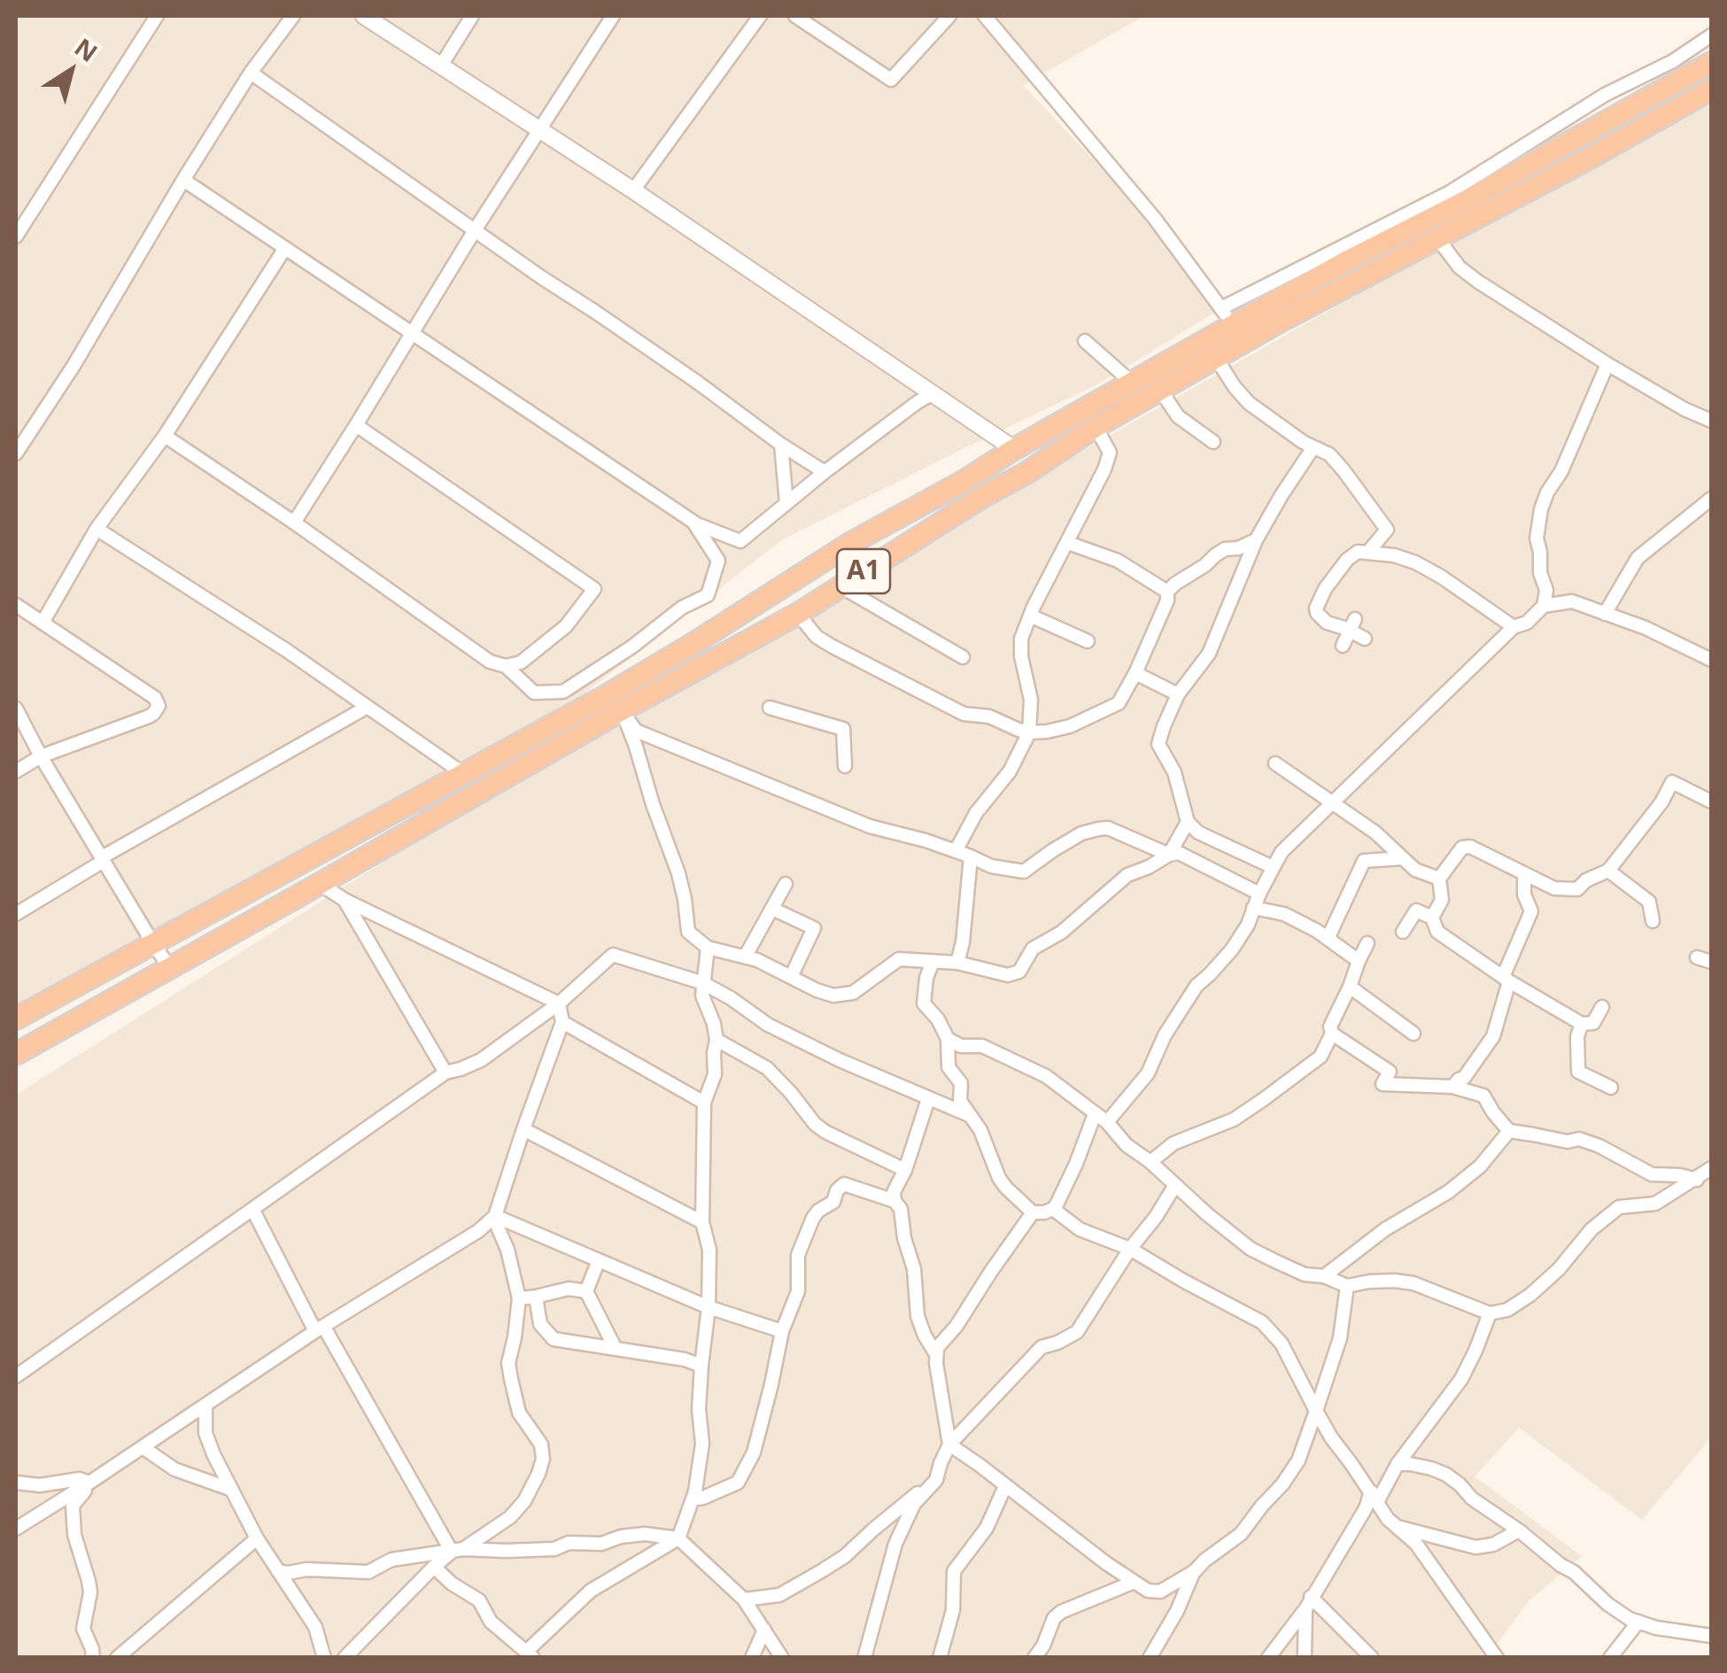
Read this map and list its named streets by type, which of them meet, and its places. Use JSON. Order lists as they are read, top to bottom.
{
  "streets": {
    "highway": ["A1"]
  },
  "north": "top right"
}
